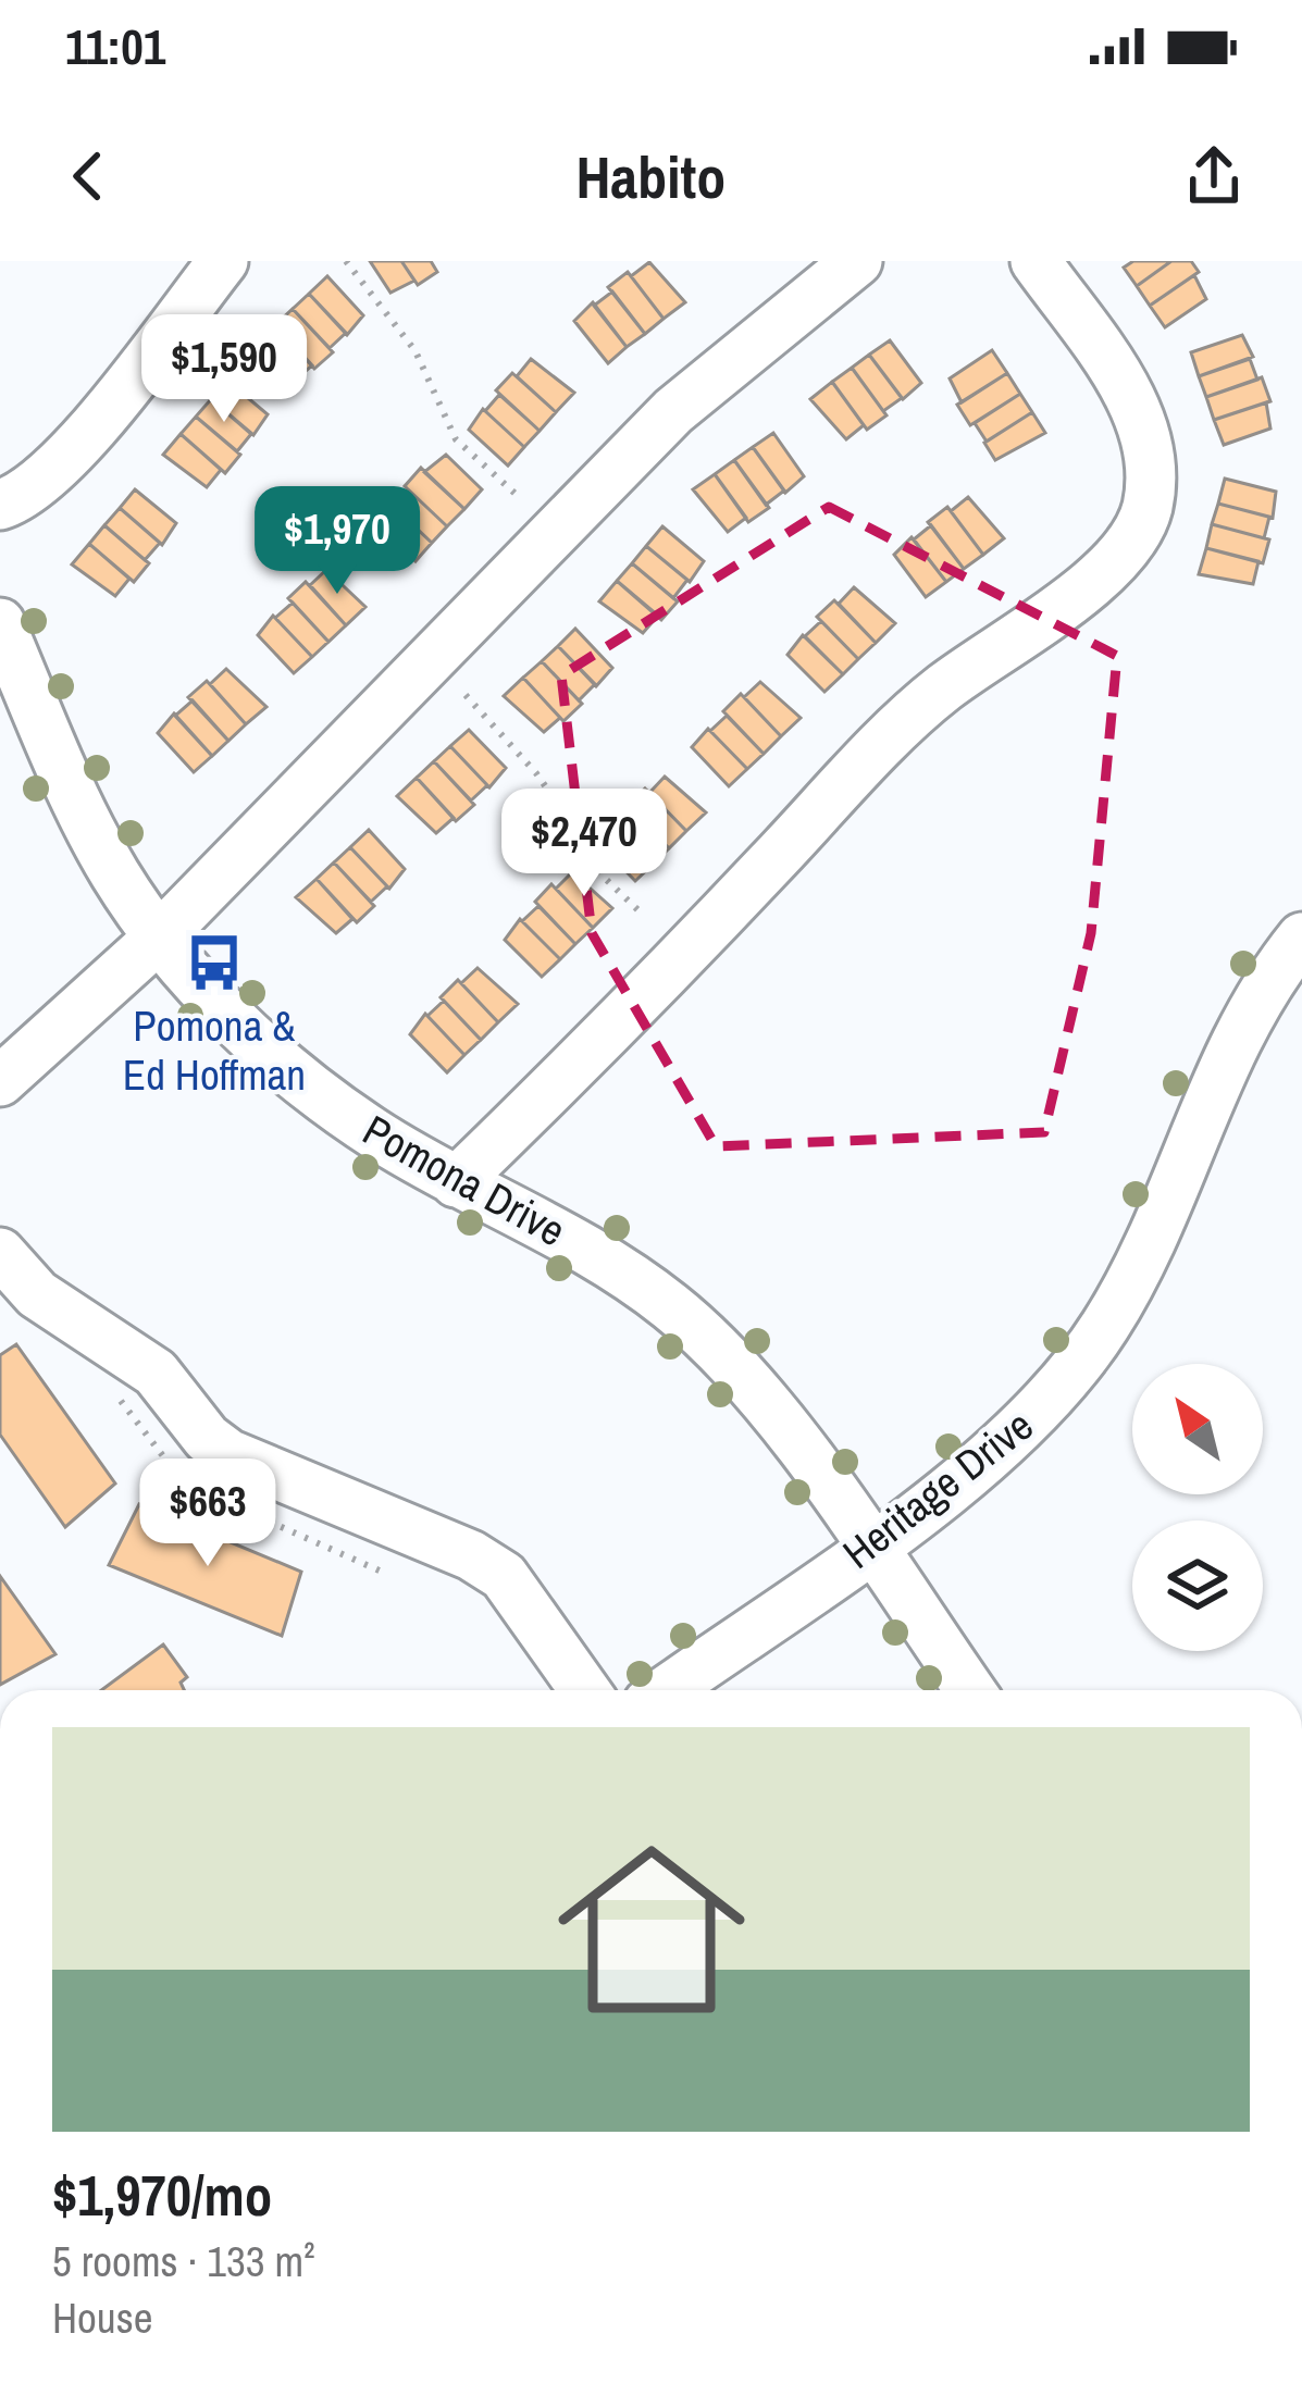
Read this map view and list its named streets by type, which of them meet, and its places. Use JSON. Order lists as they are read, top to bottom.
{
  "streets": {
    "street": ["Pomona Drive", "Heritage Drive"]
  },
  "crossings": [
    ["Pomona Drive", "Heritage Drive"]
  ],
  "places": {
    "bus stop": ["Pomona & Ed Hoffman"]
  },
  "north": "top left",
  "page": {
    "status": "11:01",
    "header": "Habito",
    "price": [
      "$1,590",
      "$1,970",
      "$2,470",
      "$663"
    ],
    "list": [
      {
        "name": "$1,970/mo",
        "note": "5 rooms · 133 m² · House"
      }
    ]
  }
}
